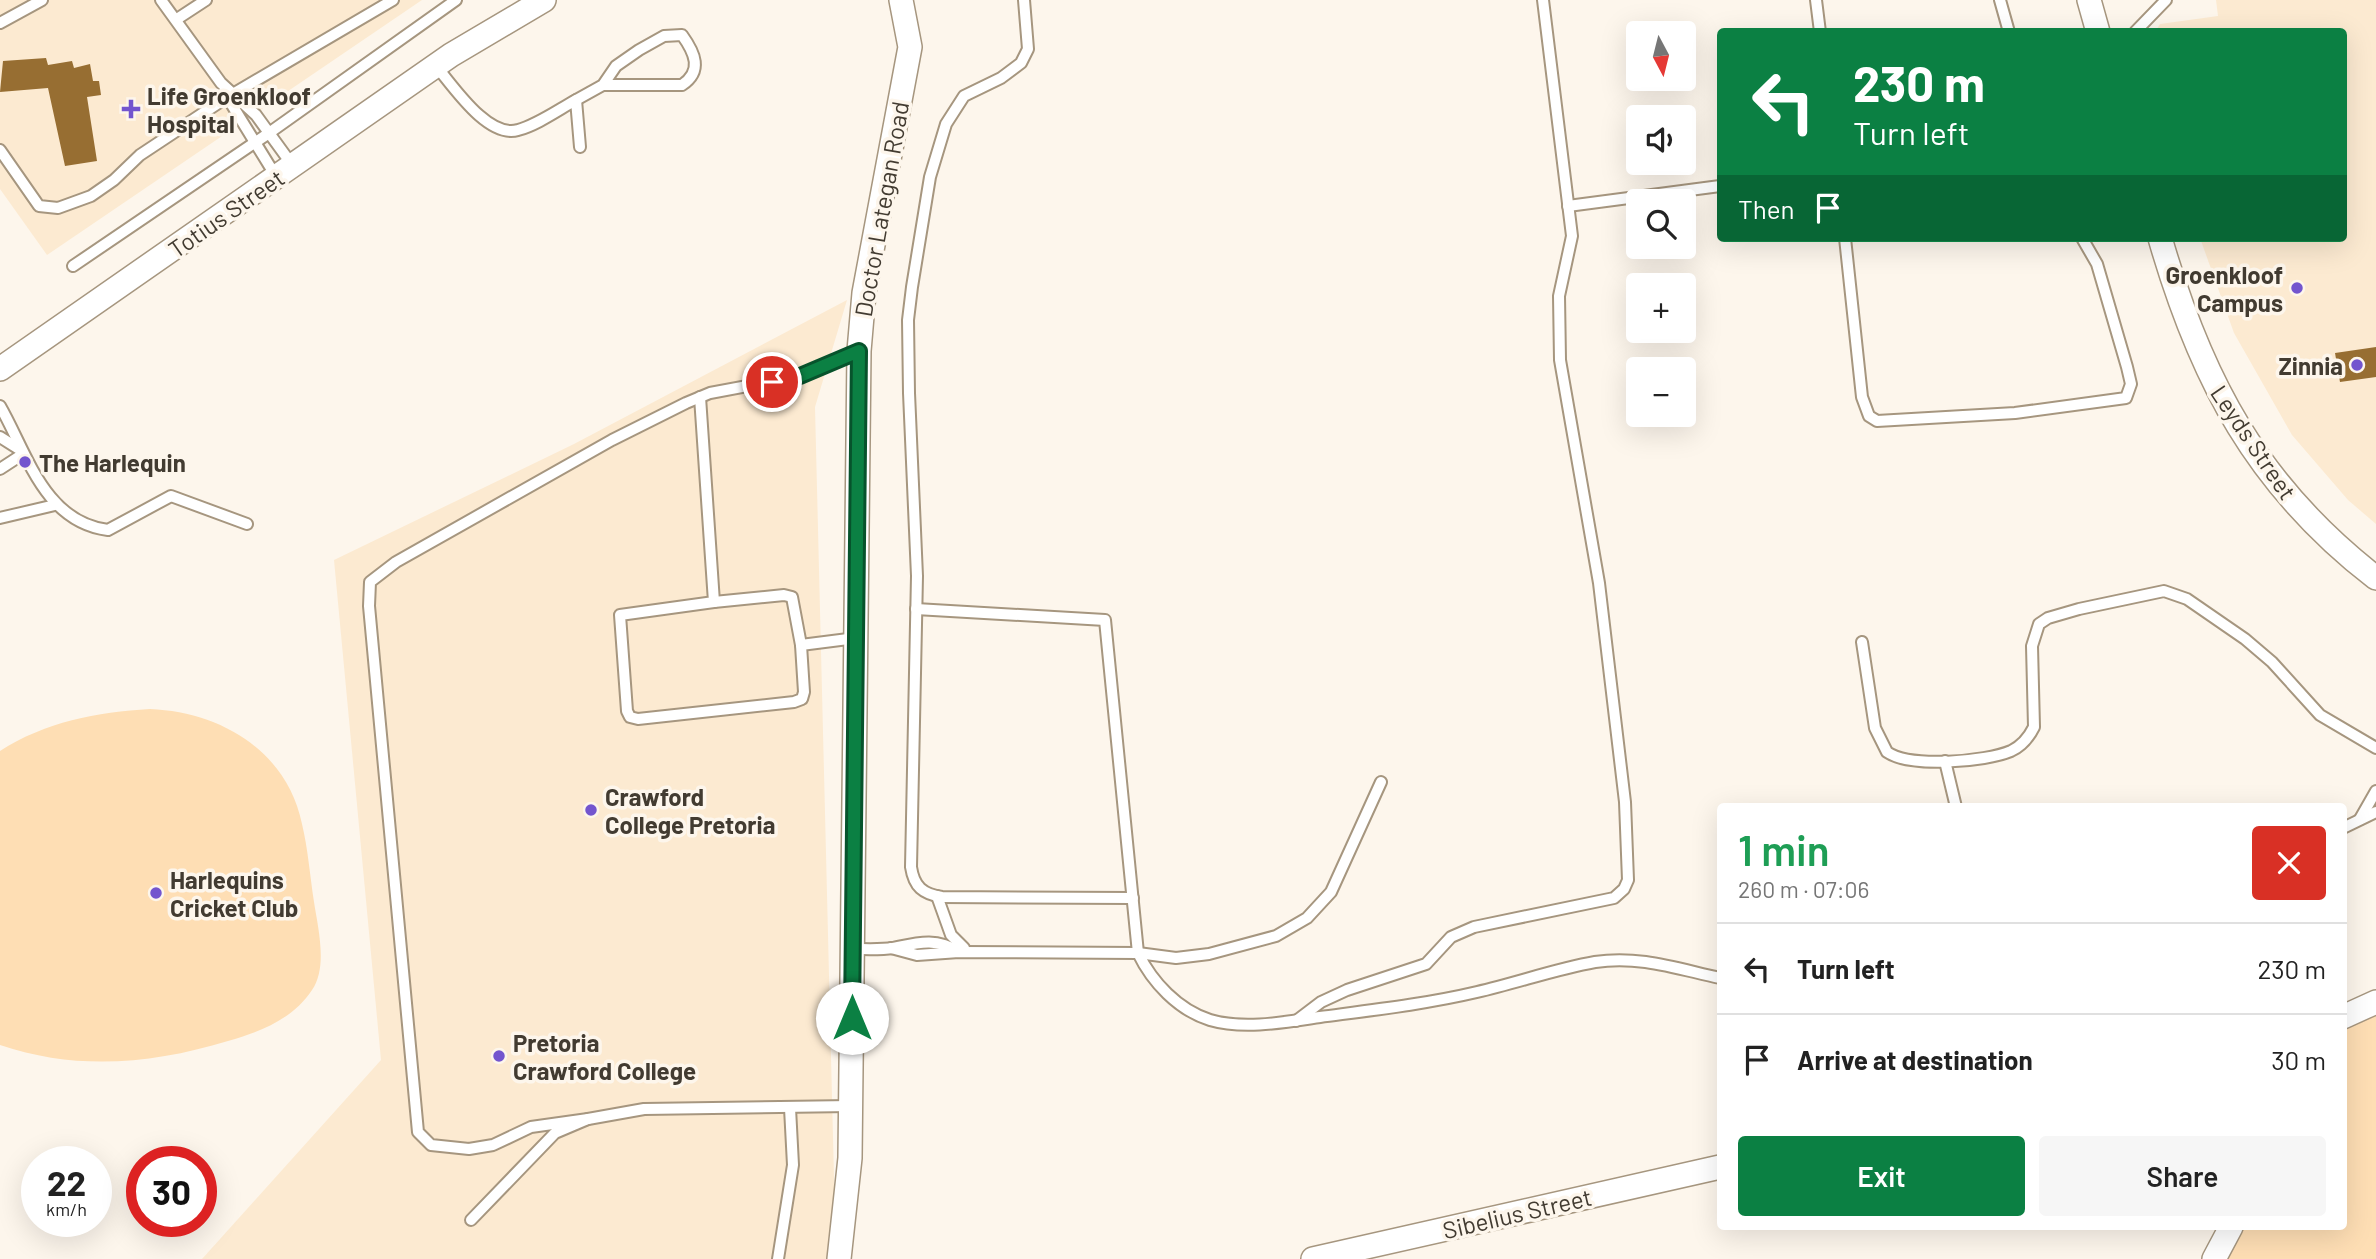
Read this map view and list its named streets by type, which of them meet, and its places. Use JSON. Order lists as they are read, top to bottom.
{
  "streets": {
    "street": [
      "Doctor Lategan Road",
      "Totius Street",
      "Leyds Street",
      "Sibelius Street"
    ]
  },
  "places": {
    "health": ["Life Groenkloof Hospital"],
    "other": [
      "Groenkloof Campus",
      "Zinnia",
      "The Harlequin",
      "Crawford College Pretoria",
      "Harlequins Cricket Club",
      "Pretoria Crawford College"
    ]
  },
  "north": "bottom",
  "page": {
    "map_buttons": ["+", "−"],
    "turn": ["230 m", "Turn left"],
    "then": "Then",
    "heading": ["1 min", "260 m · 07:06"],
    "list": [
      {
        "name": "Turn left",
        "value": "230 m"
      },
      {
        "name": "Arrive at destination",
        "value": "30 m"
      }
    ],
    "buttons": ["Exit", "Share"],
    "speed": "22 km/h",
    "limit": "30"
  }
}
